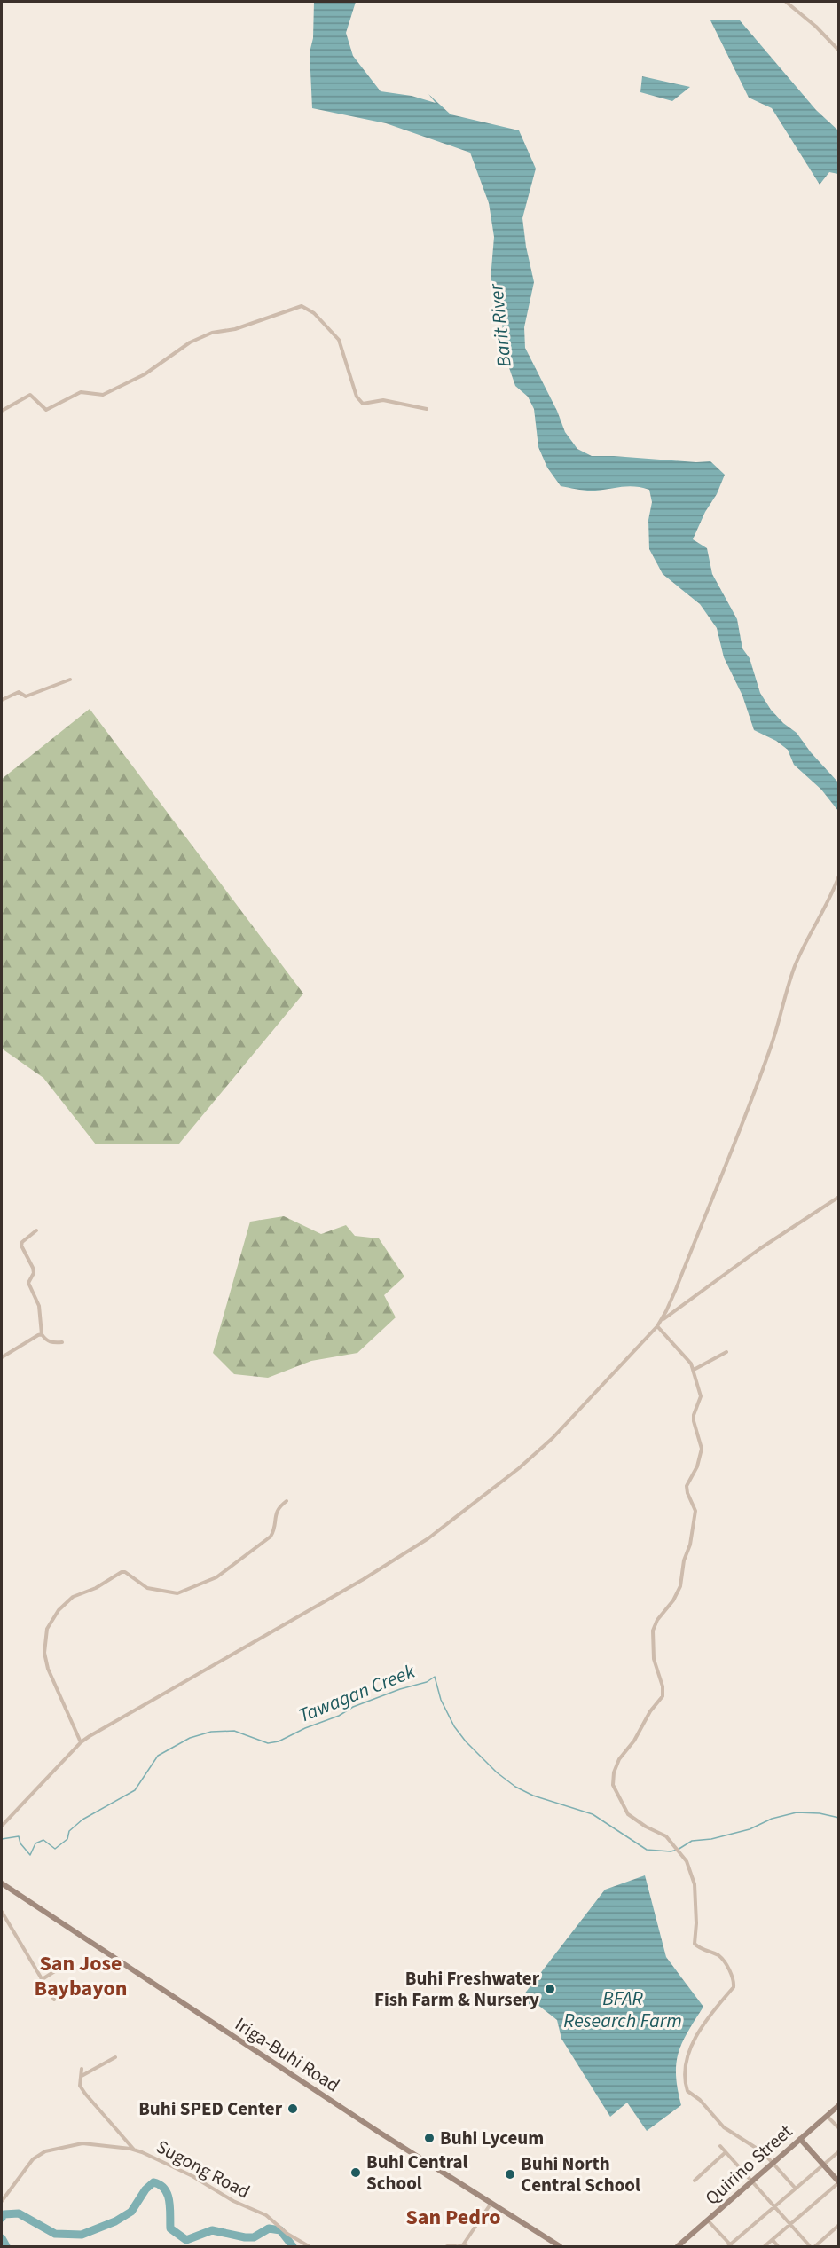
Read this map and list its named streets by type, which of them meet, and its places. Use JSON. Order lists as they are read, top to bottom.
{
  "streets": {
    "main road": ["Iriga-Buhi Road", "Quirino Street"],
    "street": ["Sugong Road"]
  },
  "districts": ["San Jose Baybayon", "San Pedro"],
  "water": ["Barit River", "Tawagan Creek", "BFAR Research Farm"],
  "places": [
    "Buhi Freshwater Fish Farm & Nursery",
    "Buhi SPED Center",
    "Buhi Lyceum",
    "Buhi Central School",
    "Buhi North Central School"
  ]
}
